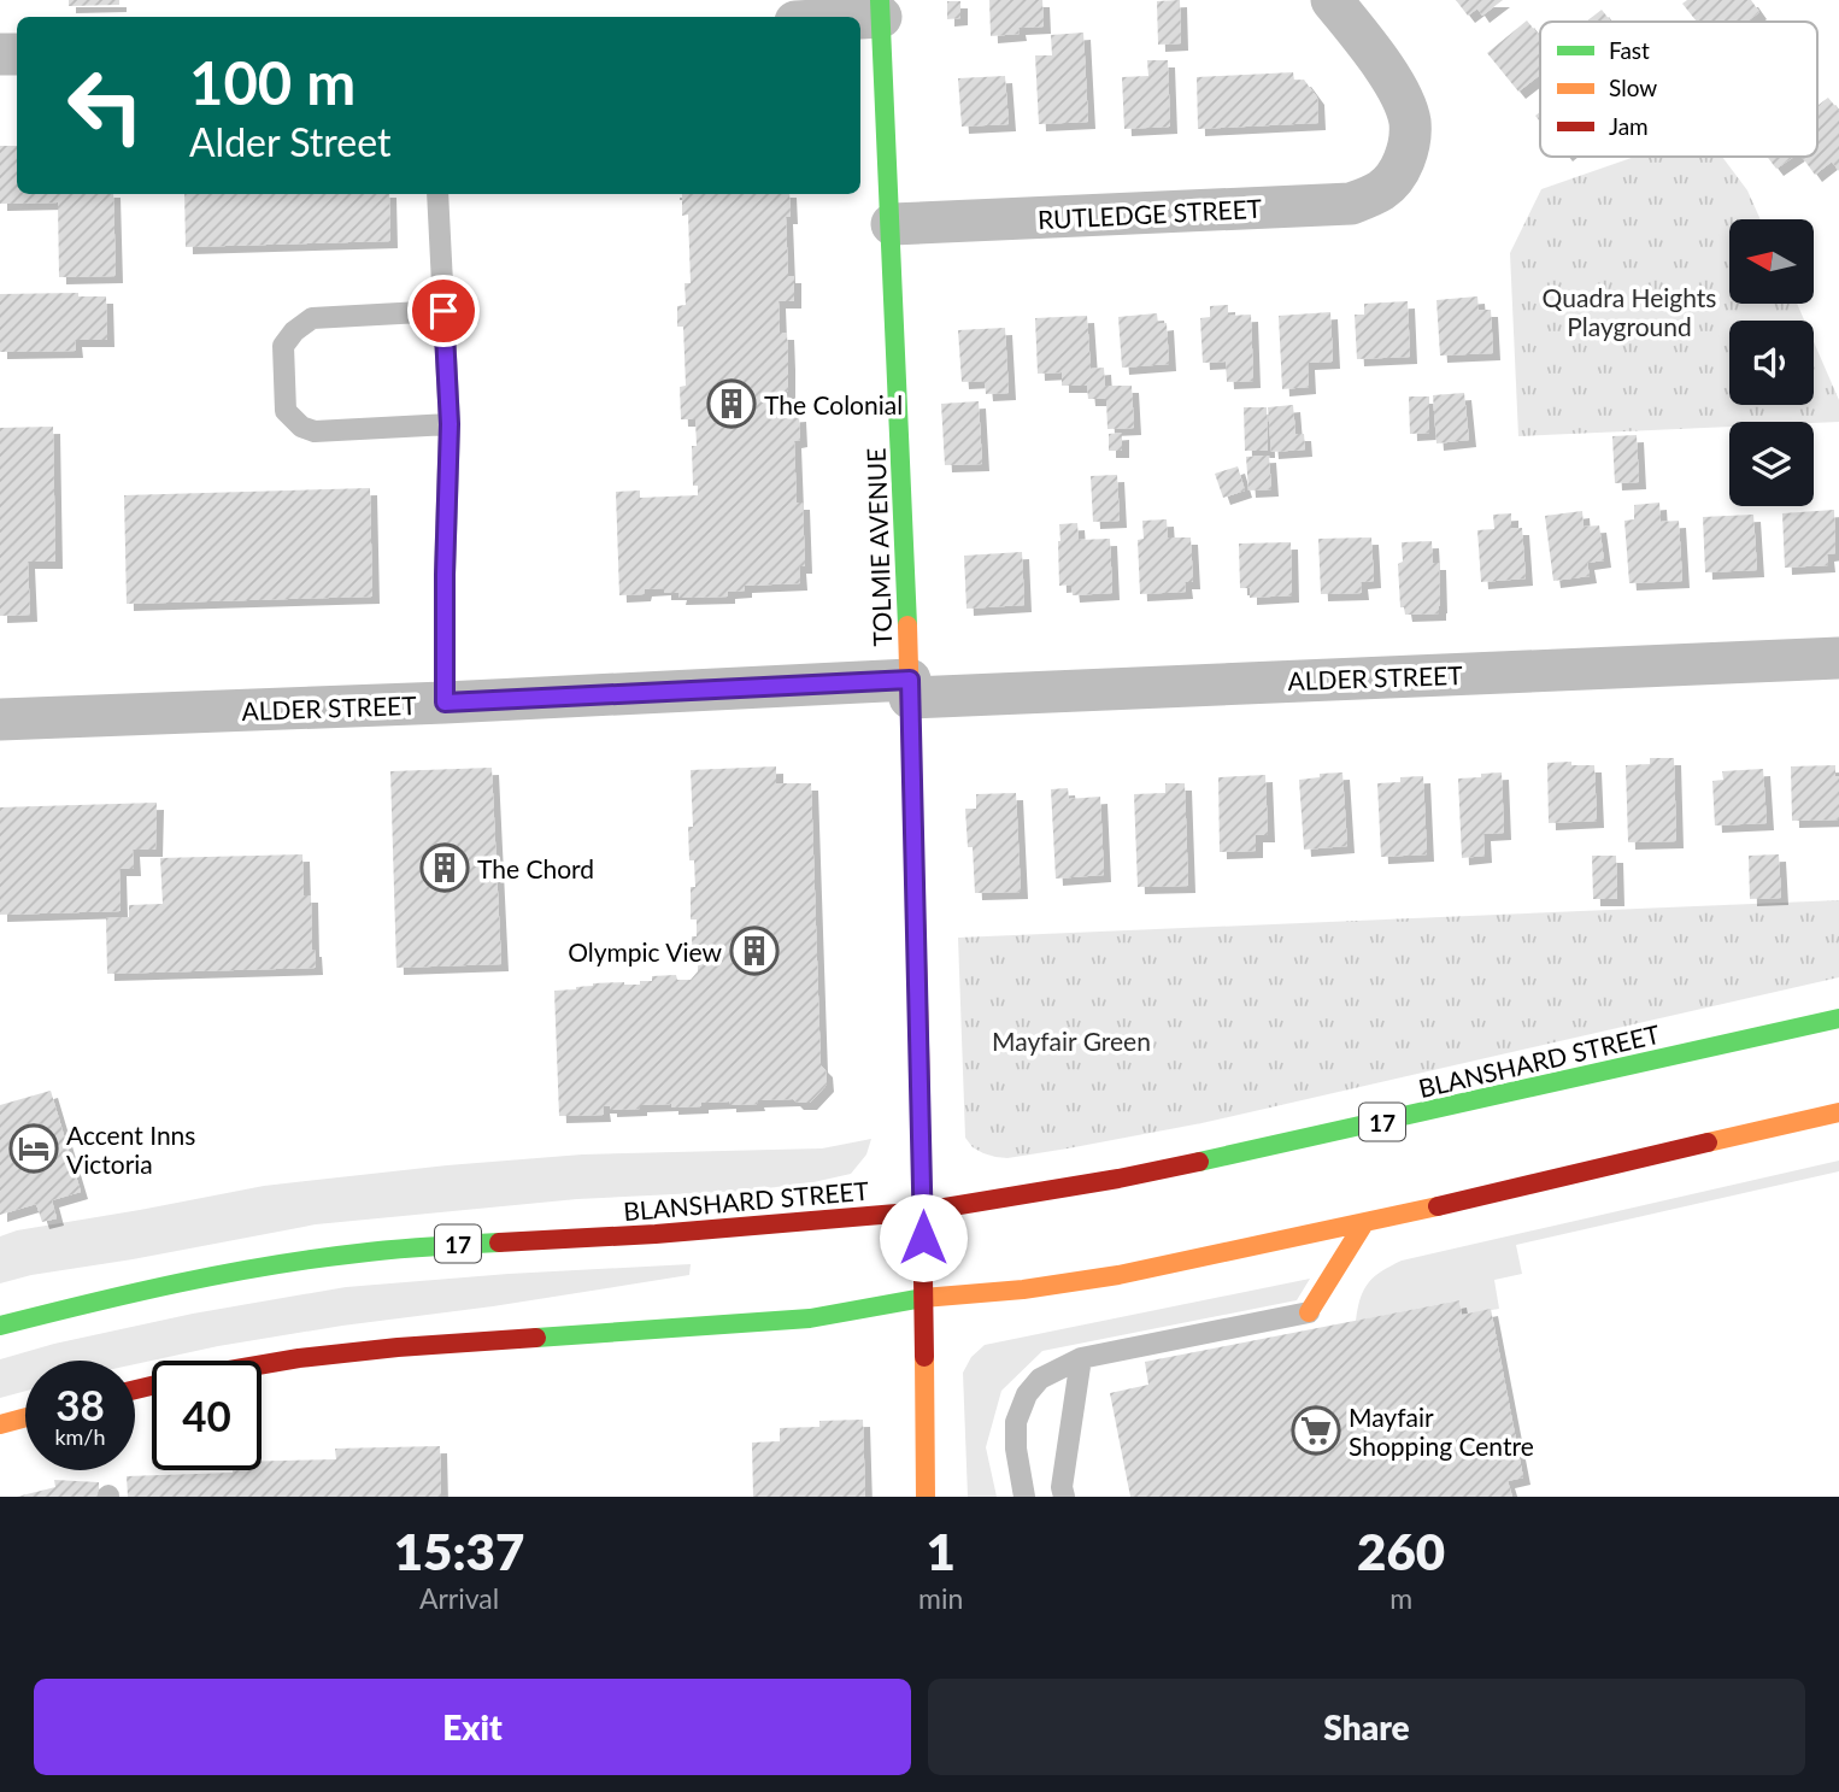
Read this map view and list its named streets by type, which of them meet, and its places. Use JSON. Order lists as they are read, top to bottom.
{
  "streets": {
    "main road": ["TOLMIE AVENUE", "BLANSHARD STREET", "17"],
    "street": ["RUTLEDGE STREET", "ALDER STREET"]
  },
  "crossings": [
    ["RUTLEDGE STREET", "TOLMIE AVENUE"],
    ["TOLMIE AVENUE", "ALDER STREET"],
    ["TOLMIE AVENUE", "BLANSHARD STREET"]
  ],
  "parks": ["Quadra Heights Playground", "Mayfair Green"],
  "places": {
    "building": ["The Colonial", "The Chord", "Olympic View"],
    "hotel": ["Accent Inns Victoria"],
    "supermarket": ["Mayfair Shopping Centre"]
  },
  "legend": ["Fast", "Slow", "Jam"],
  "north": "left",
  "page": {
    "turn": ["100 m", "Alder Street"],
    "speed": "38 km/h",
    "limit": "40",
    "eta": [
      "15:37",
      "Arrival",
      "1",
      "min",
      "260",
      "m"
    ],
    "buttons": ["Exit", "Share"]
  }
}
